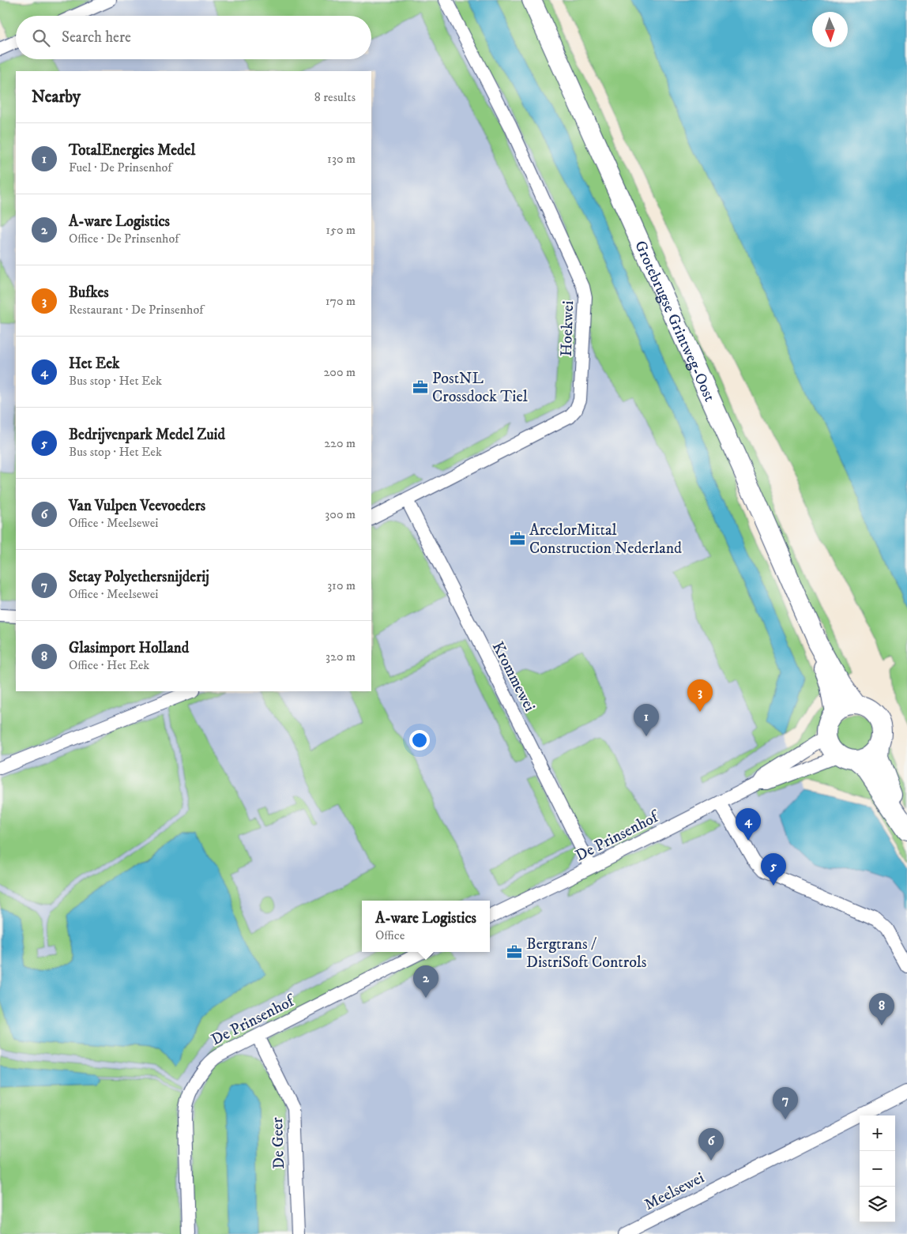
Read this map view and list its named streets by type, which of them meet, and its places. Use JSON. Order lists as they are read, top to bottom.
{
  "streets": {
    "street": [
      "Grotebrugse Grintweg-Oost",
      "Hoekwei",
      "Krommewei",
      "De Prinsenhof",
      "De Geer",
      "Meelsewei"
    ]
  },
  "crossings": [
    ["Grotebrugse Grintweg-Oost", "De Prinsenhof"],
    ["Hoekwei", "Krommewei"],
    ["Krommewei", "De Prinsenhof"],
    ["De Prinsenhof", "De Geer"]
  ],
  "places": {
    "office": ["PostNL Crossdock Tiel", "ArcelorMittal Construction Nederland", "Bergtrans / DistriSoft Controls"]
  },
  "north": "bottom",
  "page": {
    "search": "Search here",
    "heading": ["Nearby", "8 results"],
    "list": [
      {
        "mark": "1",
        "name": "TotalEnergies Medel",
        "note": "Fuel · De Prinsenhof",
        "value": "130 m"
      },
      {
        "mark": "2",
        "name": "A-ware Logistics",
        "note": "Office · De Prinsenhof",
        "value": "150 m"
      },
      {
        "mark": "3",
        "name": "Bufkes",
        "note": "Restaurant · De Prinsenhof",
        "value": "170 m"
      },
      {
        "mark": "4",
        "name": "Het Eek",
        "note": "Bus stop · Het Eek",
        "value": "200 m"
      },
      {
        "mark": "5",
        "name": "Bedrijvenpark Medel Zuid",
        "note": "Bus stop · Het Eek",
        "value": "220 m"
      },
      {
        "mark": "6",
        "name": "Van Vulpen Veevoeders",
        "note": "Office · Meelsewei",
        "value": "300 m"
      },
      {
        "mark": "7",
        "name": "Setay Polyethersnijderij",
        "note": "Office · Meelsewei",
        "value": "310 m"
      },
      {
        "mark": "8",
        "name": "Glasimport Holland",
        "note": "Office · Het Eek",
        "value": "320 m"
      }
    ],
    "pins": [
      "3",
      "1",
      "4",
      "5",
      "2",
      "8",
      "7",
      "6"
    ],
    "popup": ["A-ware Logistics", "Office"],
    "map_buttons": ["+", "−"]
  }
}
